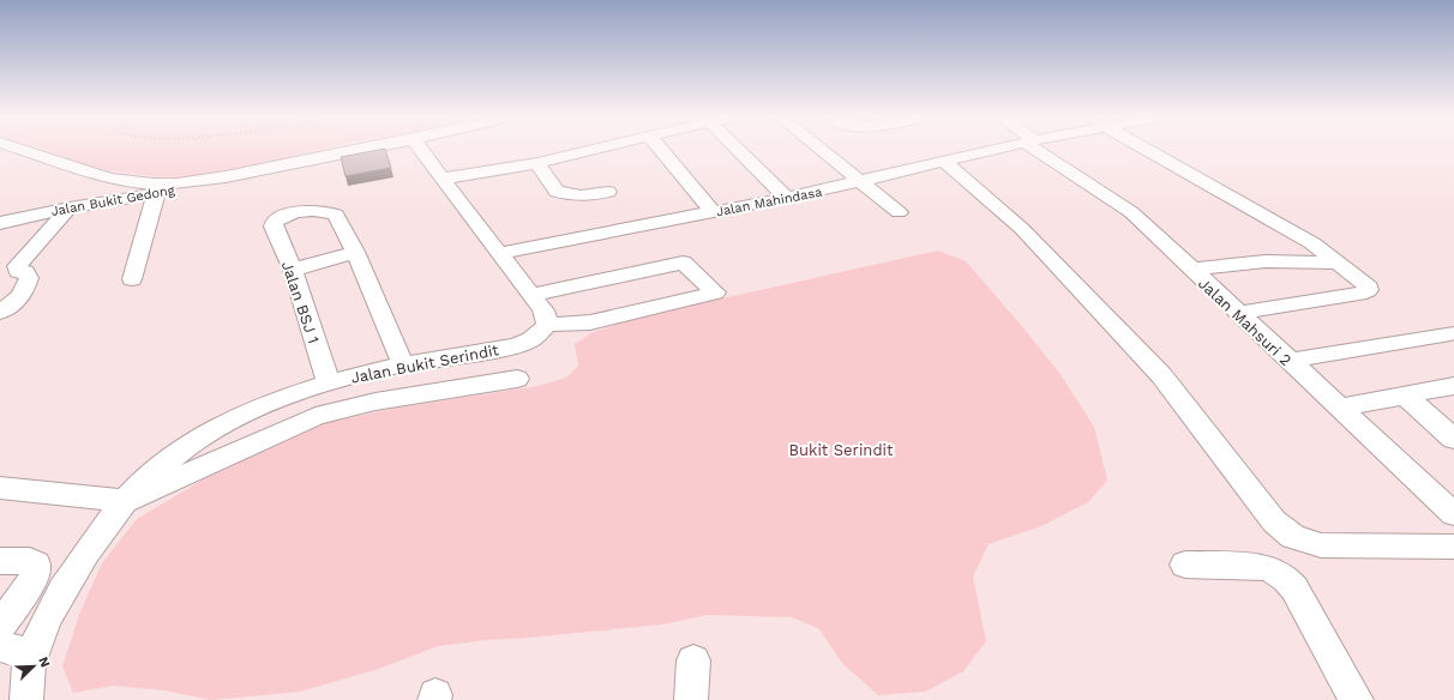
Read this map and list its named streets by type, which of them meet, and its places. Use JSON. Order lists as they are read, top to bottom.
{
  "streets": {
    "street": [
      "Jalan Bukit Gedong",
      "Jalan Mahindasa",
      "Jalan BSJ 1",
      "Jalan Mahsuri 2",
      "Jalan Bukit Serindit"
    ]
  },
  "crossings": [
    ["Jalan BSJ 1", "Jalan Bukit Serindit"]
  ],
  "parks": ["Bukit Serindit"],
  "north": "top right"
}
